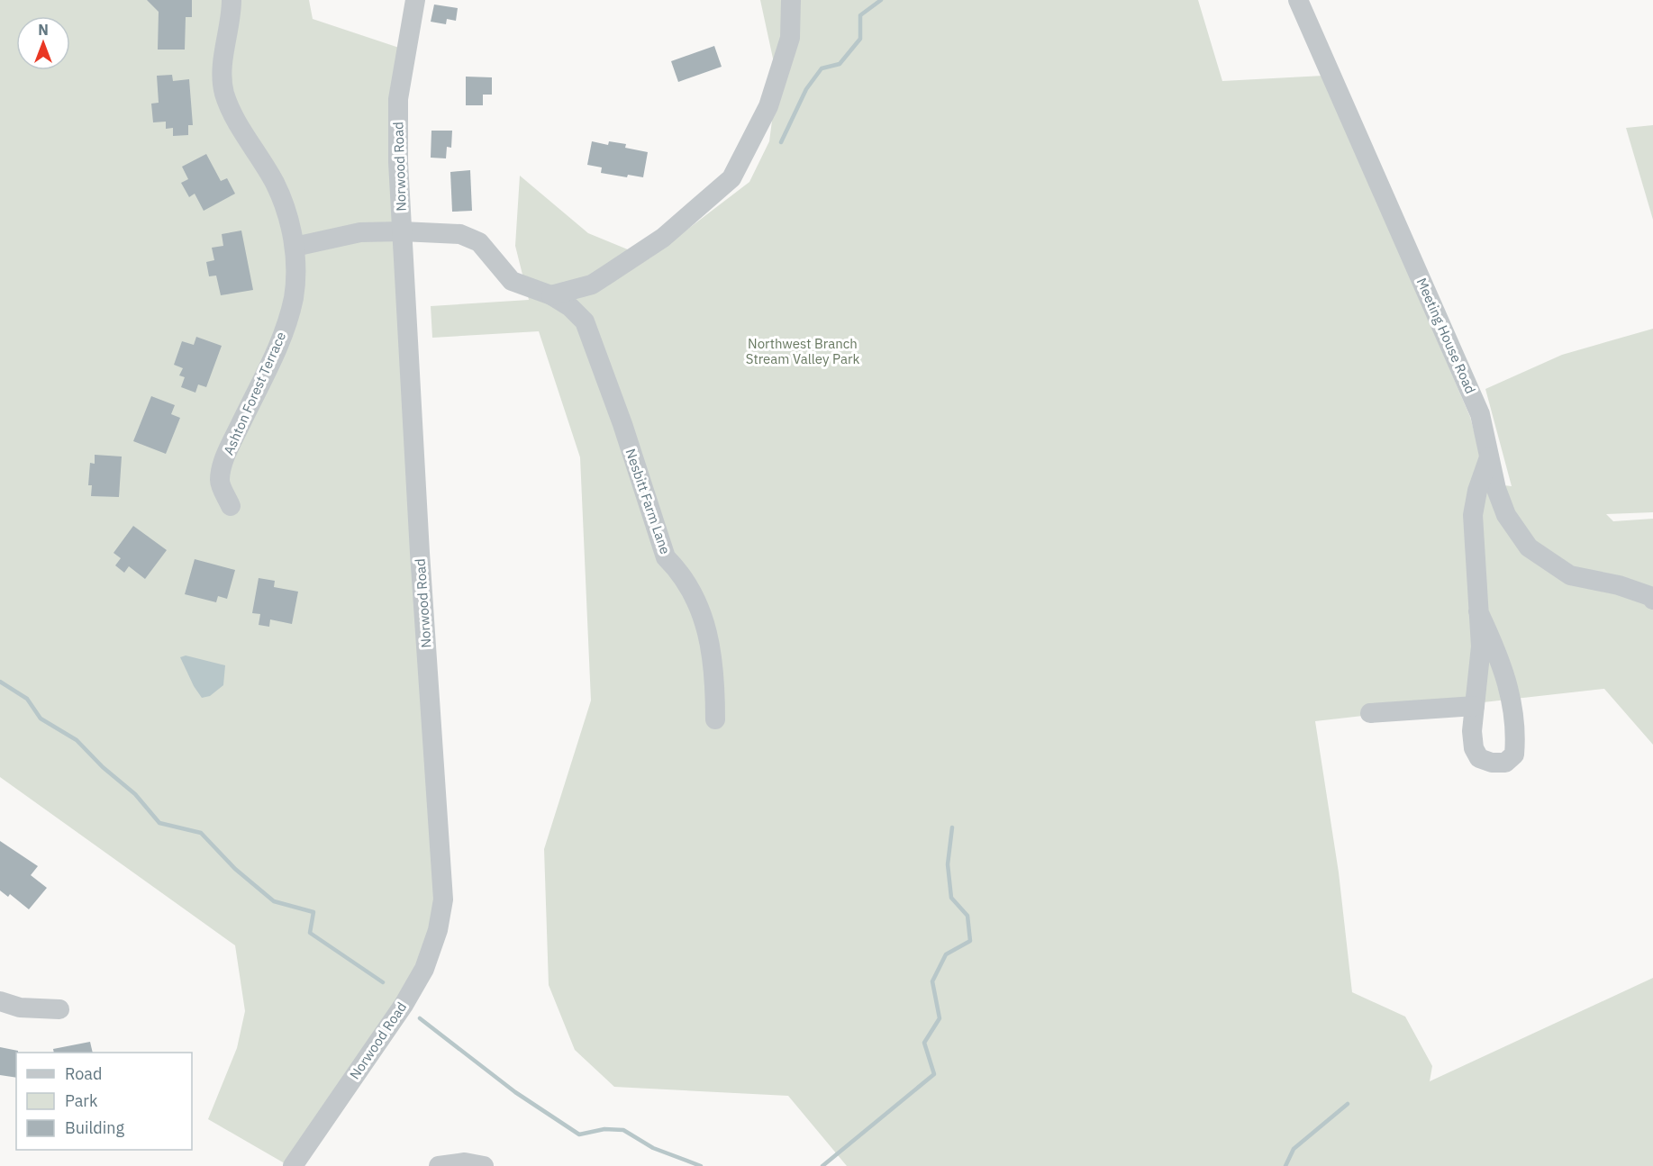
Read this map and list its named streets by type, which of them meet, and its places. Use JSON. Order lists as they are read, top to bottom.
{
  "streets": {
    "street": [
      "Norwood Road",
      "Meeting House Road",
      "Ashton Forest Terrace",
      "Nesbitt Farm Lane"
    ]
  },
  "crossings": [
    ["Norwood Road", "Nesbitt Farm Lane"]
  ],
  "parks": ["Northwest Branch Stream Valley Park"],
  "legend": ["Road", "Park", "Building"],
  "north": "top"
}
